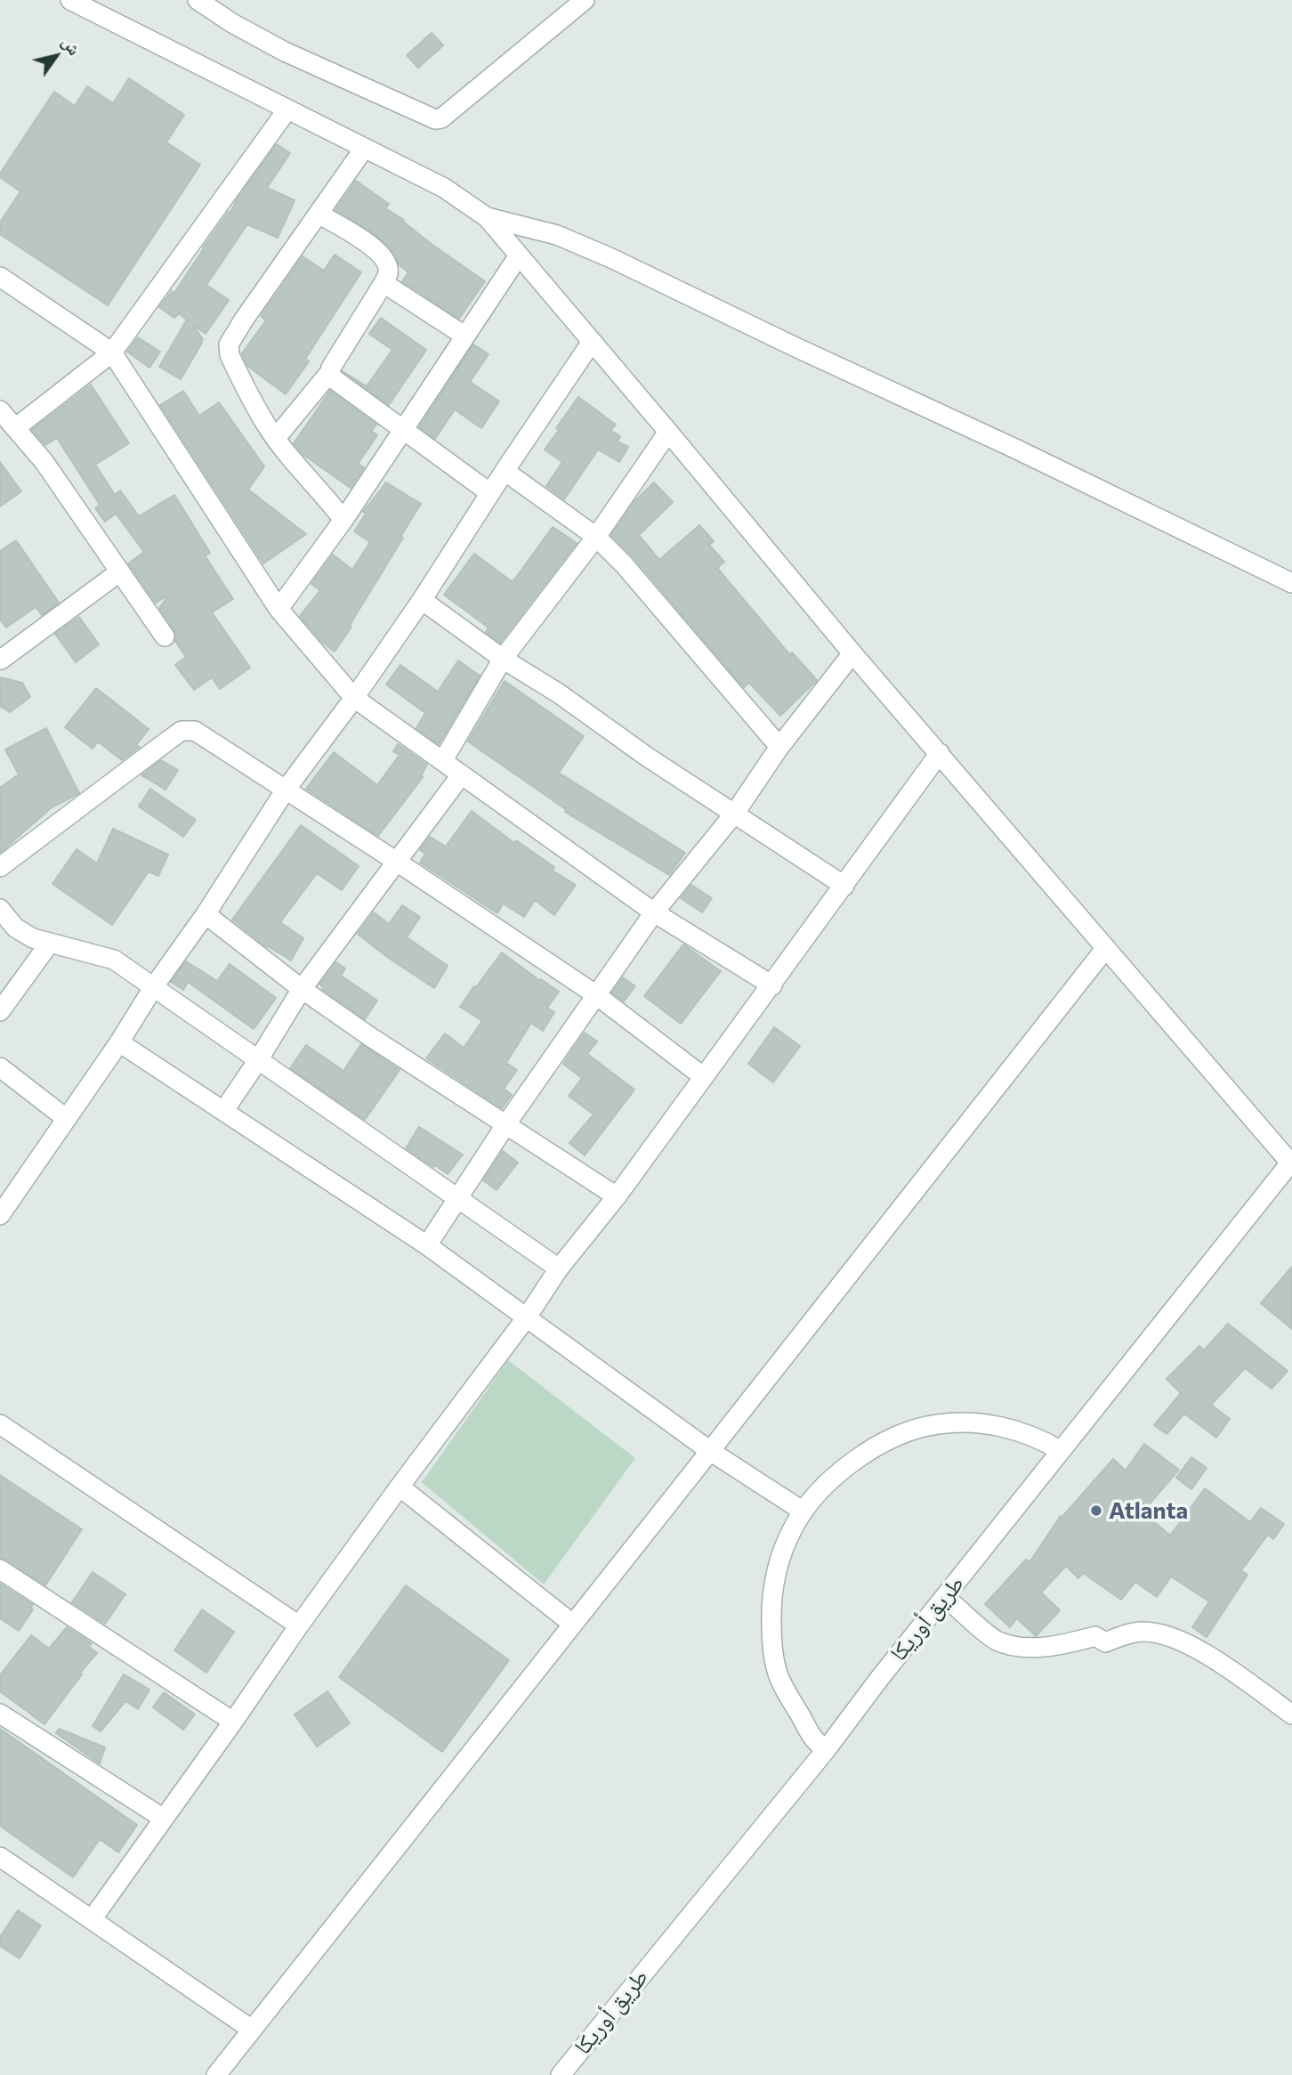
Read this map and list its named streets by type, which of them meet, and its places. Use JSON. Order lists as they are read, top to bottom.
{
  "streets": {
    "street": ["طريق أوريكا"]
  },
  "places": ["Atlanta"],
  "north": "top right"
}
